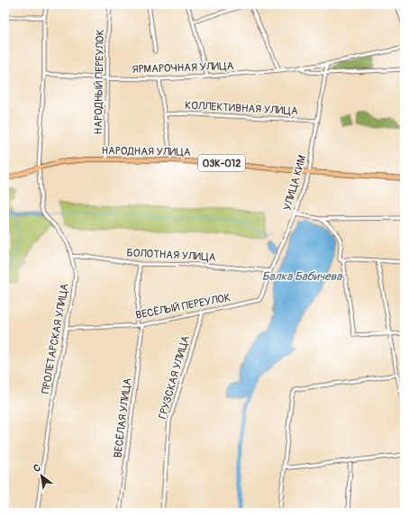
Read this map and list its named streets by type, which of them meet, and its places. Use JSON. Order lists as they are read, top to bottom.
{
  "streets": {
    "main road": ["НАРОДНАЯ УЛИЦА", "03К-012"],
    "street": [
      "ЯРМАРОЧНАЯ УЛИЦА",
      "НАРОДНЫЙ ПЕРЕУЛОК",
      "КОЛЛЕКТИВНАЯ УЛИЦА",
      "УЛИЦА КИМ",
      "БОЛОТНАЯ УЛИЦА",
      "ВЕСЁЛЫЙ ПЕРЕУЛОК",
      "ПРОЛЕТАРСКАЯ УЛИЦА",
      "ГРУЗСКАЯ УЛИЦА",
      "ВЕСЁЛАЯ УЛИЦА"
    ]
  },
  "crossings": [
    ["ЯРМАРОЧНАЯ УЛИЦА", "НАРОДНЫЙ ПЕРЕУЛОК"],
    ["ЯРМАРОЧНАЯ УЛИЦА", "УЛИЦА КИМ"],
    ["ЯРМАРОЧНАЯ УЛИЦА", "ПРОЛЕТАРСКАЯ УЛИЦА"],
    ["НАРОДНЫЙ ПЕРЕУЛОК", "НАРОДНАЯ УЛИЦА"],
    ["КОЛЛЕКТИВНАЯ УЛИЦА", "УЛИЦА КИМ"],
    ["НАРОДНАЯ УЛИЦА", "03К-012"],
    ["НАРОДНАЯ УЛИЦА", "УЛИЦА КИМ"],
    ["НАРОДНАЯ УЛИЦА", "ПРОЛЕТАРСКАЯ УЛИЦА"],
    ["03К-012", "ПРОЛЕТАРСКАЯ УЛИЦА"],
    ["УЛИЦА КИМ", "БОЛОТНАЯ УЛИЦА"],
    ["УЛИЦА КИМ", "ВЕСЁЛЫЙ ПЕРЕУЛОК"],
    ["БОЛОТНАЯ УЛИЦА", "ПРОЛЕТАРСКАЯ УЛИЦА"],
    ["ВЕСЁЛЫЙ ПЕРЕУЛОК", "ПРОЛЕТАРСКАЯ УЛИЦА"],
    ["ВЕСЁЛЫЙ ПЕРЕУЛОК", "ГРУЗСКАЯ УЛИЦА"],
    ["ВЕСЁЛЫЙ ПЕРЕУЛОК", "ВЕСЁЛАЯ УЛИЦА"]
  ],
  "water": ["Балка Бабичева"],
  "north": "top left"
}
